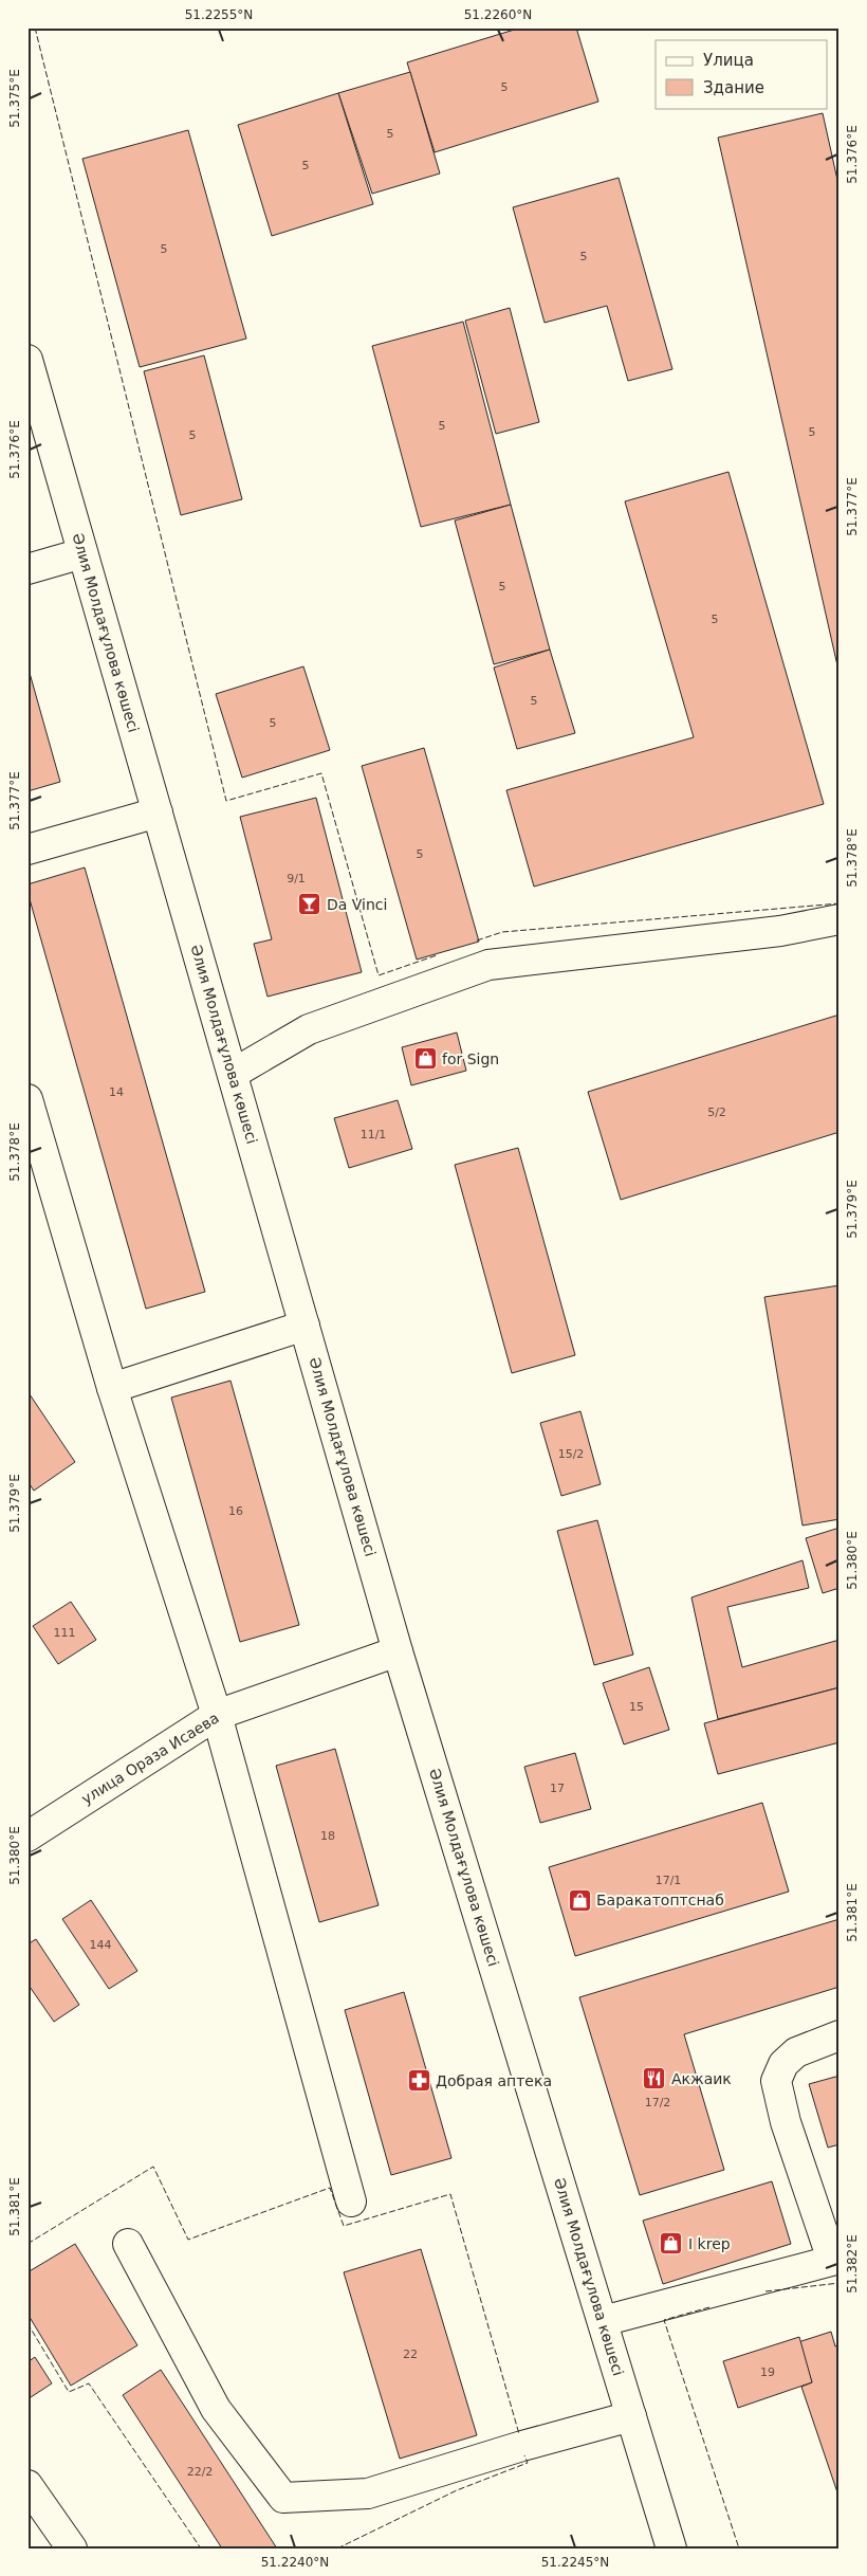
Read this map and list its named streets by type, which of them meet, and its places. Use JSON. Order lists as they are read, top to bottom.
{
  "streets": {
    "main road": ["Әлия Молдағұлова көшесі", "улица Ораза Исаева"]
  },
  "crossings": [
    ["Әлия Молдағұлова көшесі", "улица Ораза Исаева"]
  ],
  "places": {
    "bar": ["Da Vinci"],
    "shop": ["for Sign", "Баракатоптснаб", "I krep"],
    "restaurant": ["Акжаик"],
    "pharmacy": ["Добрая аптека"]
  },
  "house_numbers": [
    "5",
    "5",
    "5",
    "5",
    "5",
    "5",
    "5",
    "5",
    "5",
    "5",
    "5",
    "5",
    "5",
    "9/1",
    "14",
    "5/2",
    "11/1",
    "15/2",
    "16",
    "111",
    "15",
    "17",
    "18",
    "17/1",
    "144",
    "17/2",
    "22",
    "19",
    "22/2"
  ],
  "legend": ["Улица", "Здание"],
  "coordinates": [
    "51.2255°N",
    "51.2260°N",
    "51.375°E",
    "51.376°E",
    "51.377°E",
    "51.378°E",
    "51.379°E",
    "51.380°E",
    "51.381°E",
    "51.382°E",
    "51.2240°N",
    "51.2245°N"
  ]
}
